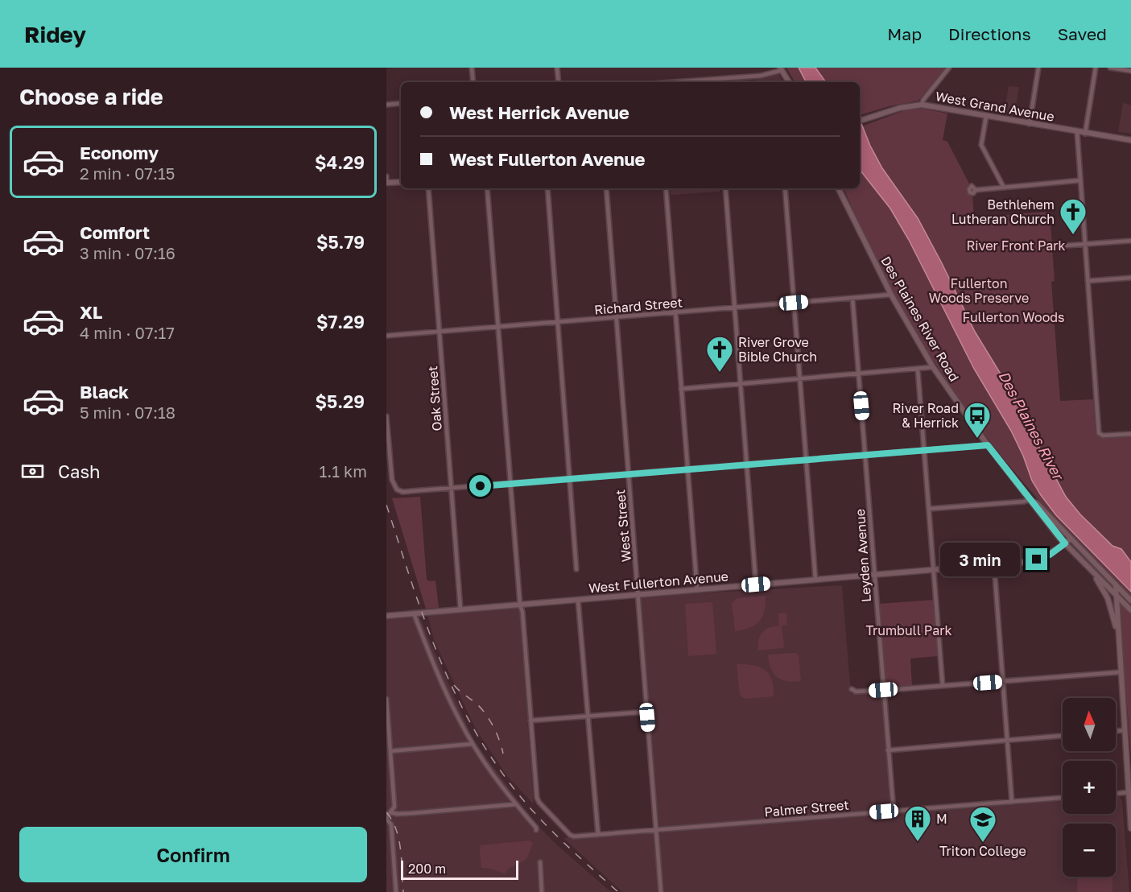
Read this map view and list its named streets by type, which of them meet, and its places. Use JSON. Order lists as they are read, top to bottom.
{
  "streets": {
    "main road": ["West Grand Avenue", "Des Plaines River Road", "West Fullerton Avenue"],
    "street": [
      "Richard Street",
      "Oak Street",
      "West Street",
      "Leyden Avenue",
      "Palmer Street"
    ]
  },
  "crossings": [
    ["Richard Street", "Des Plaines River Road"],
    ["Richard Street", "Oak Street"],
    ["Richard Street", "West Street"],
    ["Richard Street", "Leyden Avenue"],
    ["Des Plaines River Road", "West Fullerton Avenue"],
    ["Oak Street", "West Fullerton Avenue"],
    ["West Street", "West Fullerton Avenue"],
    ["West Street", "Palmer Street"],
    ["Leyden Avenue", "West Fullerton Avenue"],
    ["Leyden Avenue", "Palmer Street"]
  ],
  "water": ["Des Plaines River"],
  "parks": [
    "River Front Park",
    "Fullerton Woods Preserve",
    "Fullerton Woods",
    "Trumbull Park"
  ],
  "places": {
    "church": ["Bethlehem Lutheran Church", "River Grove Bible Church"],
    "bus stop": ["River Road & Herrick"],
    "building": ["M"],
    "school or university": ["Triton College"]
  },
  "scale_bar": "200 m",
  "north": "top",
  "page": {
    "header": "Ridey",
    "nav": ["Map", "Directions", "Saved"],
    "heading": "Choose a ride",
    "banner": ["West Herrick Avenue", "West Fullerton Avenue"],
    "list": [
      {
        "name": "Economy",
        "note": "2 min · 07:15",
        "value": "$4.29"
      },
      {
        "name": "Comfort",
        "note": "3 min · 07:16",
        "value": "$5.79"
      },
      {
        "name": "XL",
        "note": "4 min · 07:17",
        "value": "$7.29"
      },
      {
        "name": "Black",
        "note": "5 min · 07:18",
        "value": "$5.29"
      }
    ],
    "pay": ["Cash", "1.1 km"],
    "bubble": "3 min",
    "map_buttons": ["+", "−"],
    "buttons": "Confirm",
    "scale": "200 m"
  }
}
